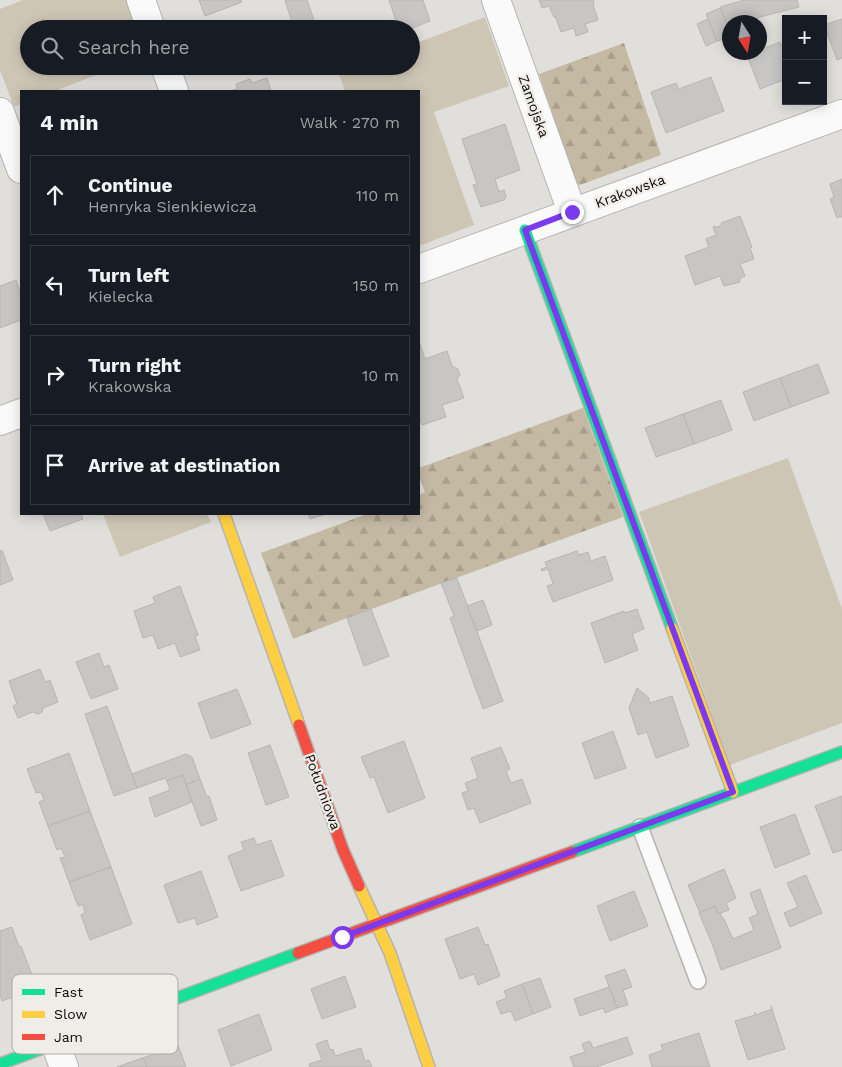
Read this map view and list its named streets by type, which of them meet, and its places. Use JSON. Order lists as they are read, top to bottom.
{
  "streets": {
    "street": ["Zamojska", "Krakowska", "Południowa"]
  },
  "crossings": [
    ["Zamojska", "Krakowska"]
  ],
  "legend": ["Fast", "Slow", "Jam"],
  "north": "bottom",
  "page": {
    "map_buttons": ["+", "−"],
    "search": "Search here",
    "heading": ["4 min", "Walk · 270 m"],
    "list": [
      ["Continue", "Henryka Sienkiewicza", "110 m"],
      ["Turn left", "Kielecka", "150 m"],
      ["Turn right", "Krakowska", "10 m"],
      "Arrive at destination"
    ]
  }
}
